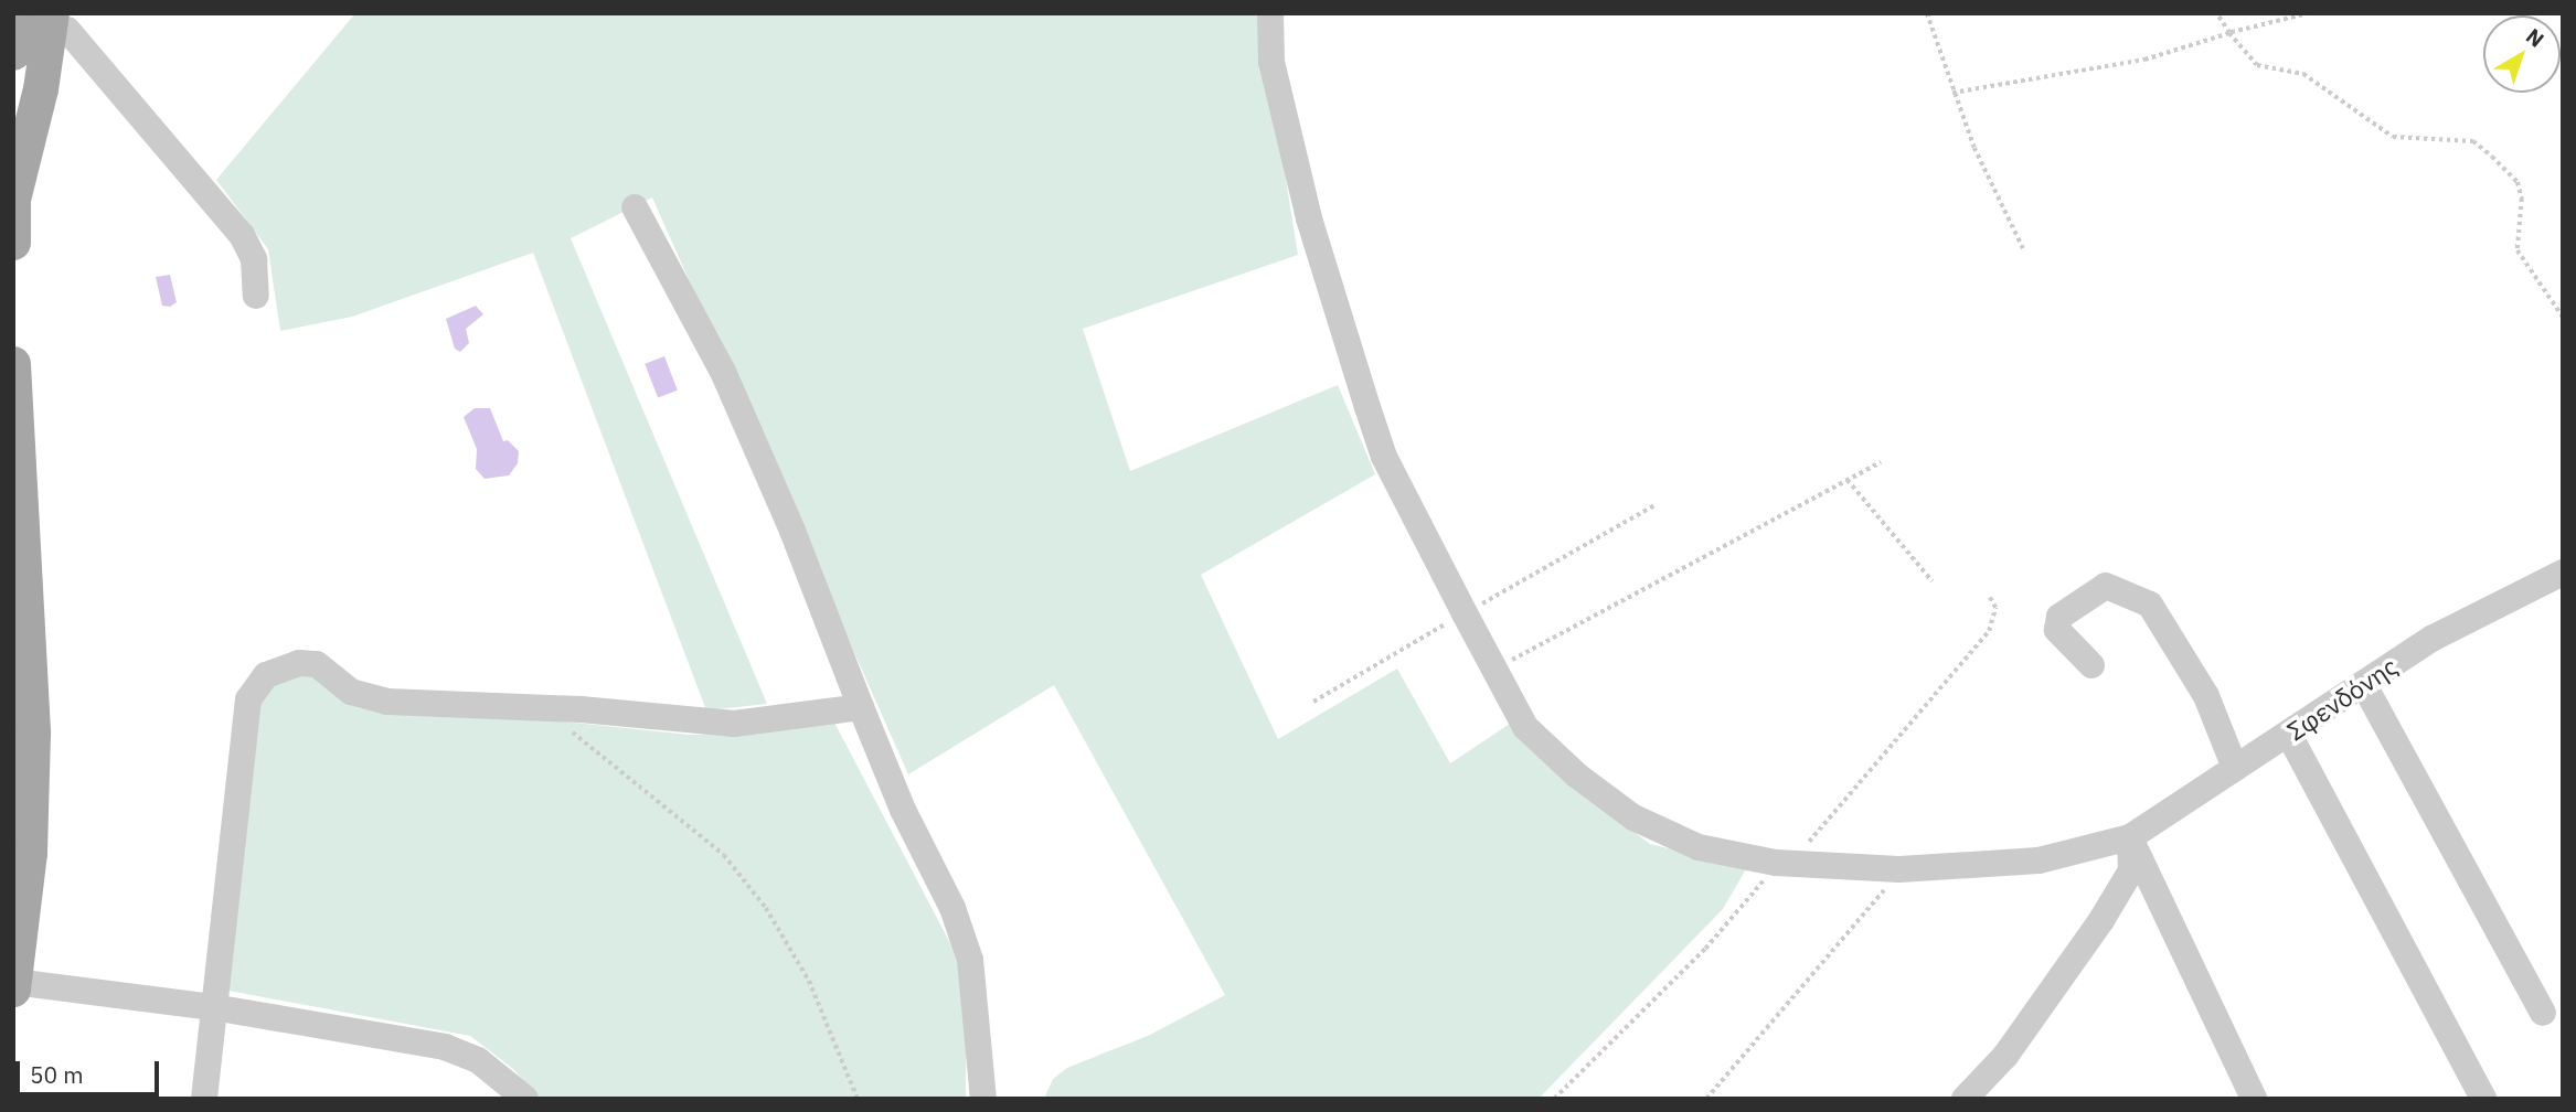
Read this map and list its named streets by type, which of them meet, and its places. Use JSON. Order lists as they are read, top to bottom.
{
  "streets": {
    "street": ["Σφενδόνης"]
  },
  "scale_bar": "50 m",
  "north": "top right"
}
